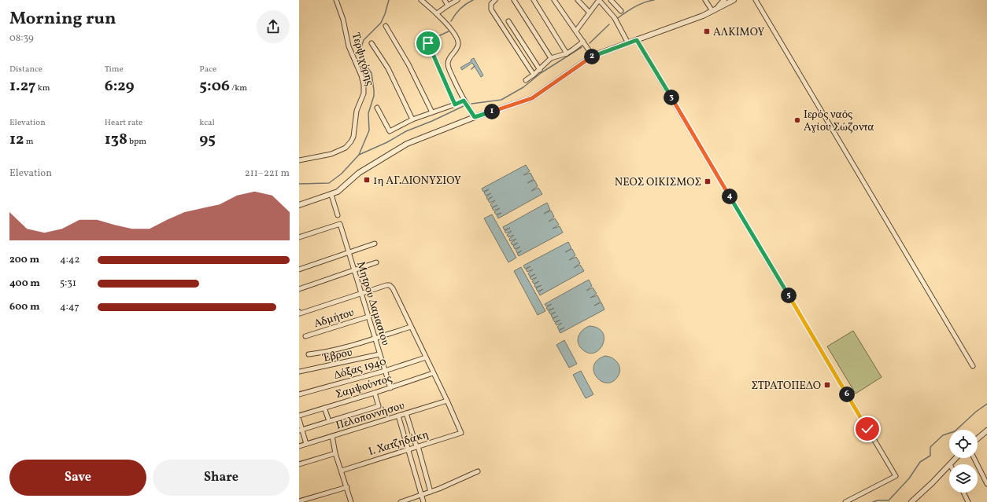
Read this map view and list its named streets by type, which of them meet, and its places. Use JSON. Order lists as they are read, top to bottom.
{
  "streets": {
    "street": [
      "Τερψιχόρης",
      "Μητρου Δαμασιου",
      "Αδμήτου",
      "Έβρου",
      "Δόξας 1940",
      "Σαμψούντος",
      "Πελοποννήσου",
      "Ι. Χατζηδάκη"
    ]
  },
  "crossings": [
    ["Μητρου Δαμασιου", "Αδμήτου"],
    ["Μητρου Δαμασιου", "Έβρου"],
    ["Μητρου Δαμασιου", "Δόξας 1940"],
    ["Μητρου Δαμασιου", "Σαμψούντος"],
    ["Πελοποννήσου", "Ι. Χατζηδάκη"]
  ],
  "places": {
    "transit": [
      "ΑΛΚΙΜΟΥ",
      "1η ΑΓ.ΔΙΟΝΥΣΙΟΥ",
      "ΝΕΟΣ ΟΙΚΙΣΜΟΣ",
      "ΣΤΡΑΤΟΠΕΔΟ"
    ],
    "other": ["Ιερός ναός Αγίου Σώζοντα"]
  },
  "page": {
    "heading": ["Morning run", "08:39"],
    "pins": [
      "2",
      "3",
      "1",
      "4",
      "5",
      "6"
    ],
    "stats": [
      ["Distance", "1.27 km"],
      ["Time", "6:29"],
      ["Pace", "5:06 /km"],
      ["Elevation", "12 m"],
      ["Heart rate", "138 bpm"],
      ["kcal", "95"]
    ],
    "chart": ["Elevation", "211–221 m"],
    "list": [
      {
        "name": "200 m",
        "note": "4:42"
      },
      {
        "name": "400 m",
        "note": "5:31"
      },
      {
        "name": "600 m",
        "note": "4:47"
      }
    ],
    "buttons": ["Save", "Share"]
  }
}
